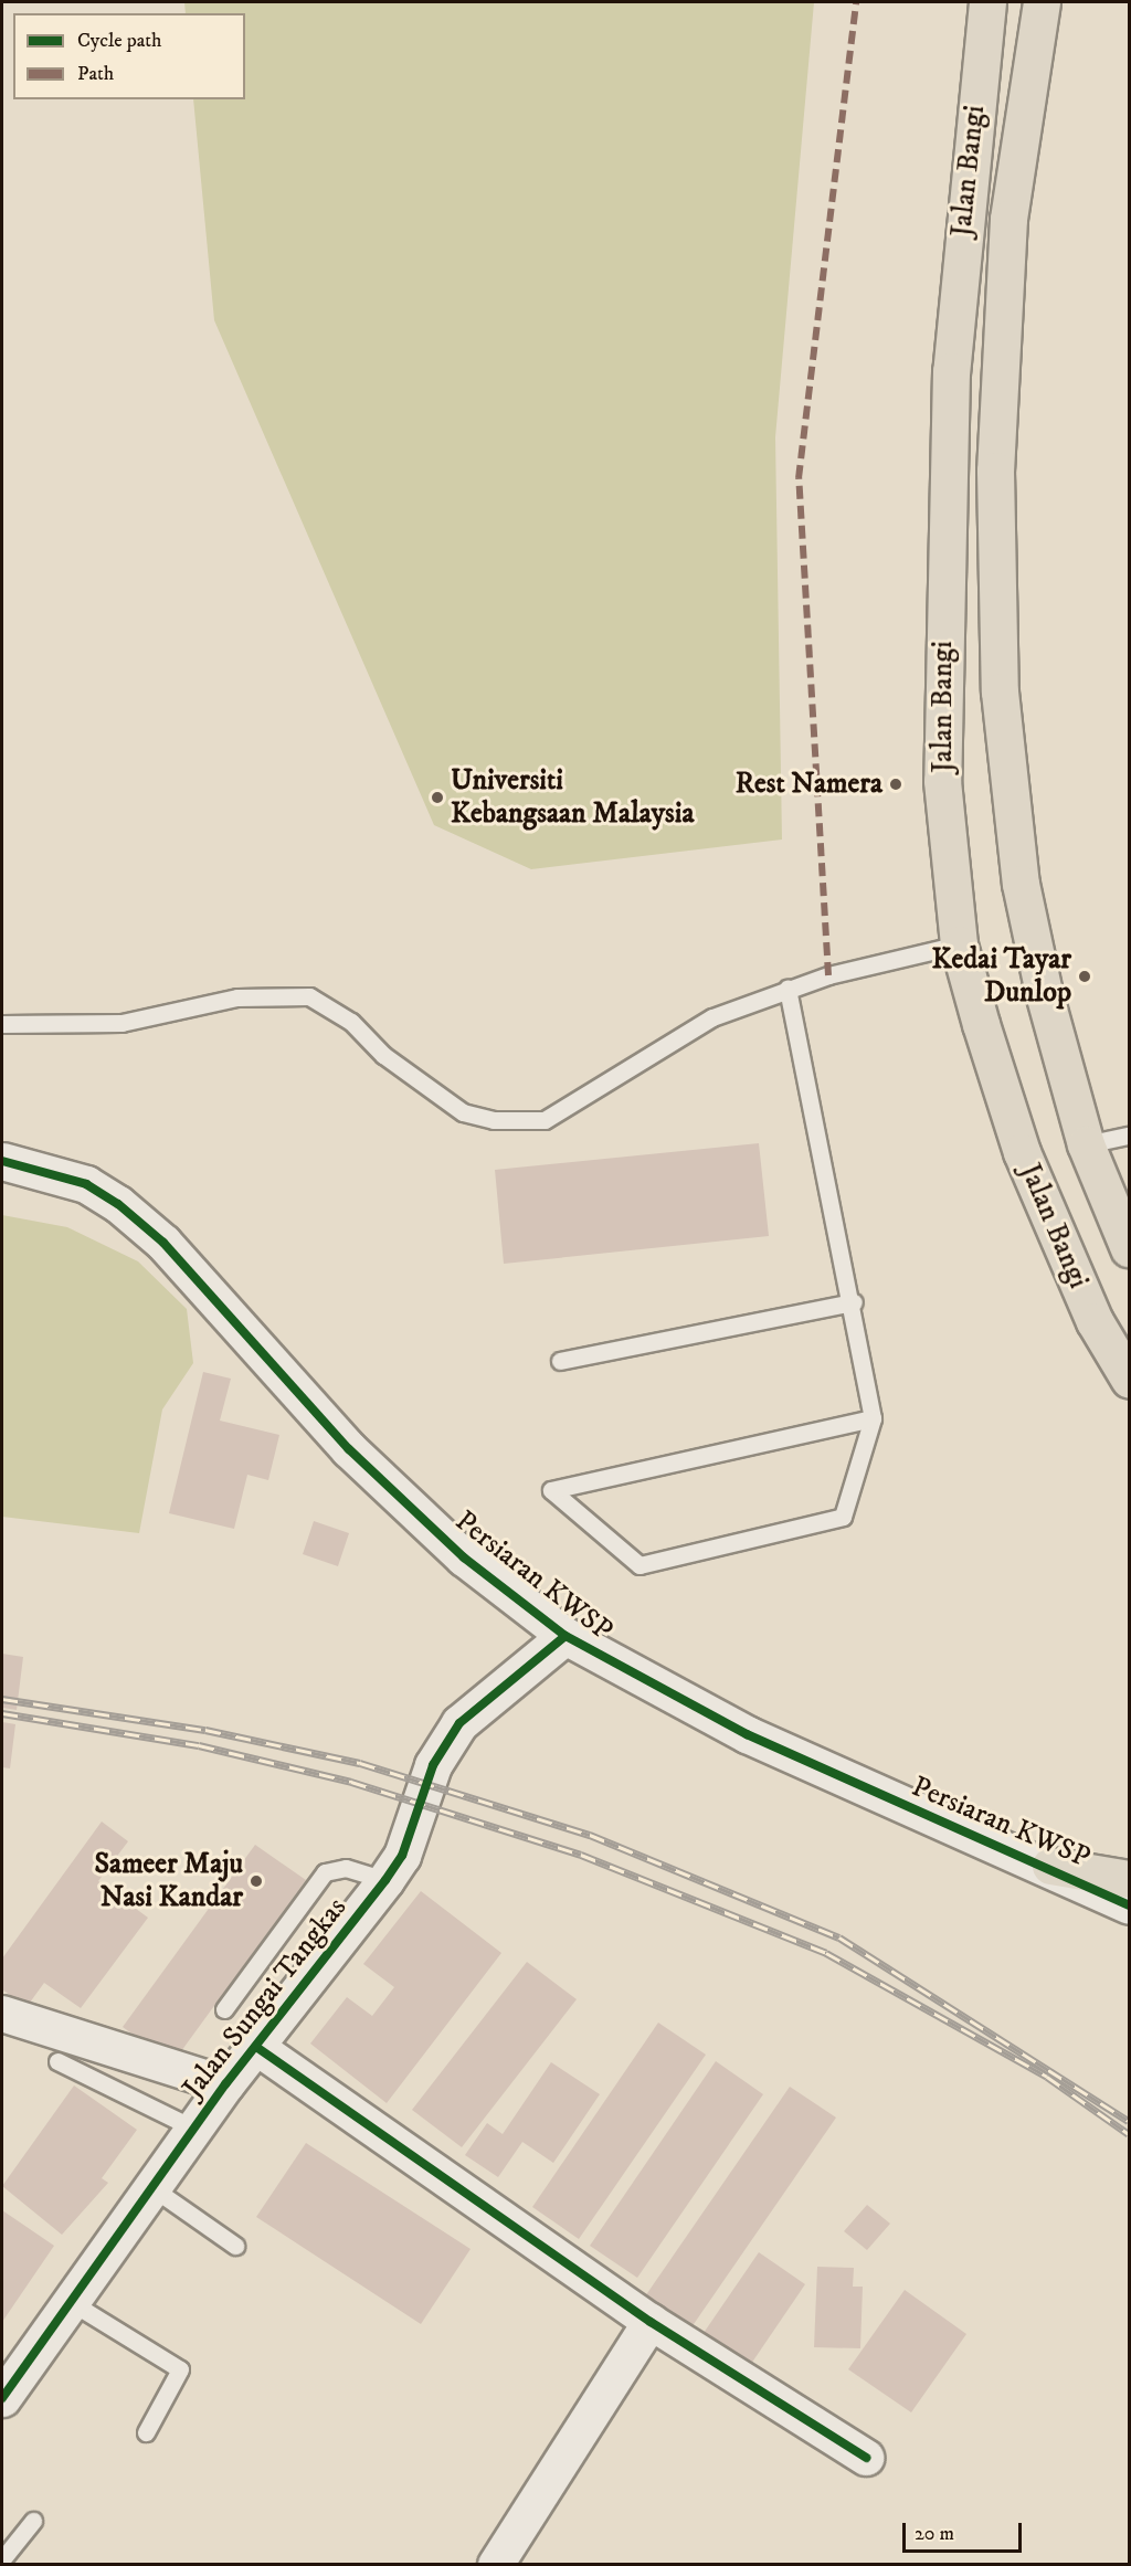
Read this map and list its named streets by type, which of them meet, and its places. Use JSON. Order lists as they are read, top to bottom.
{
  "streets": {
    "main road": ["Jalan Bangi"],
    "street": ["Persiaran KWSP", "Jalan Sungai Tangkas"]
  },
  "crossings": [
    ["Persiaran KWSP", "Jalan Sungai Tangkas"]
  ],
  "places": [
    "Rest Namera",
    "Universiti Kebangsaan Malaysia",
    "Kedai Tayar Dunlop",
    "Sameer Maju Nasi Kandar"
  ],
  "legend": ["Cycle path", "Path"],
  "scale_bar": "20 m"
}
